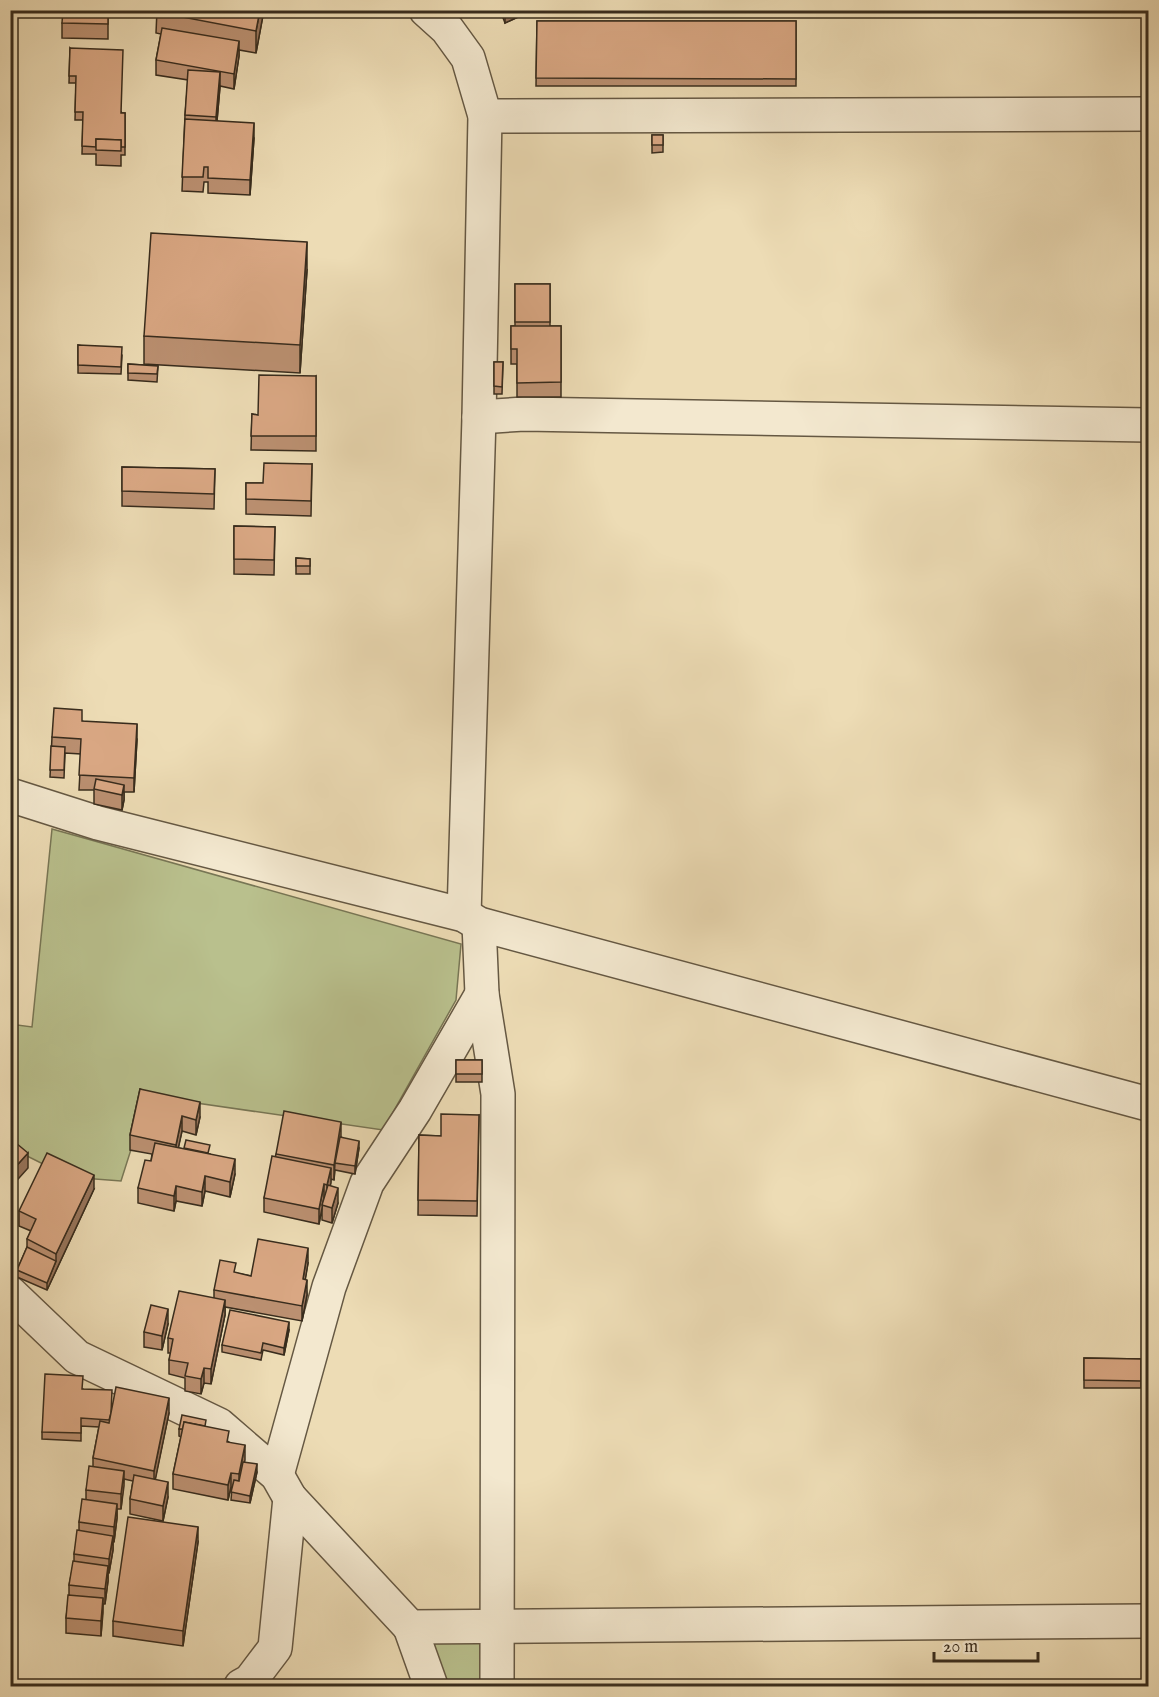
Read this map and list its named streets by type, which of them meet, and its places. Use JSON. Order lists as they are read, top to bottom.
{
  "scale_bar": "20 m"
}
